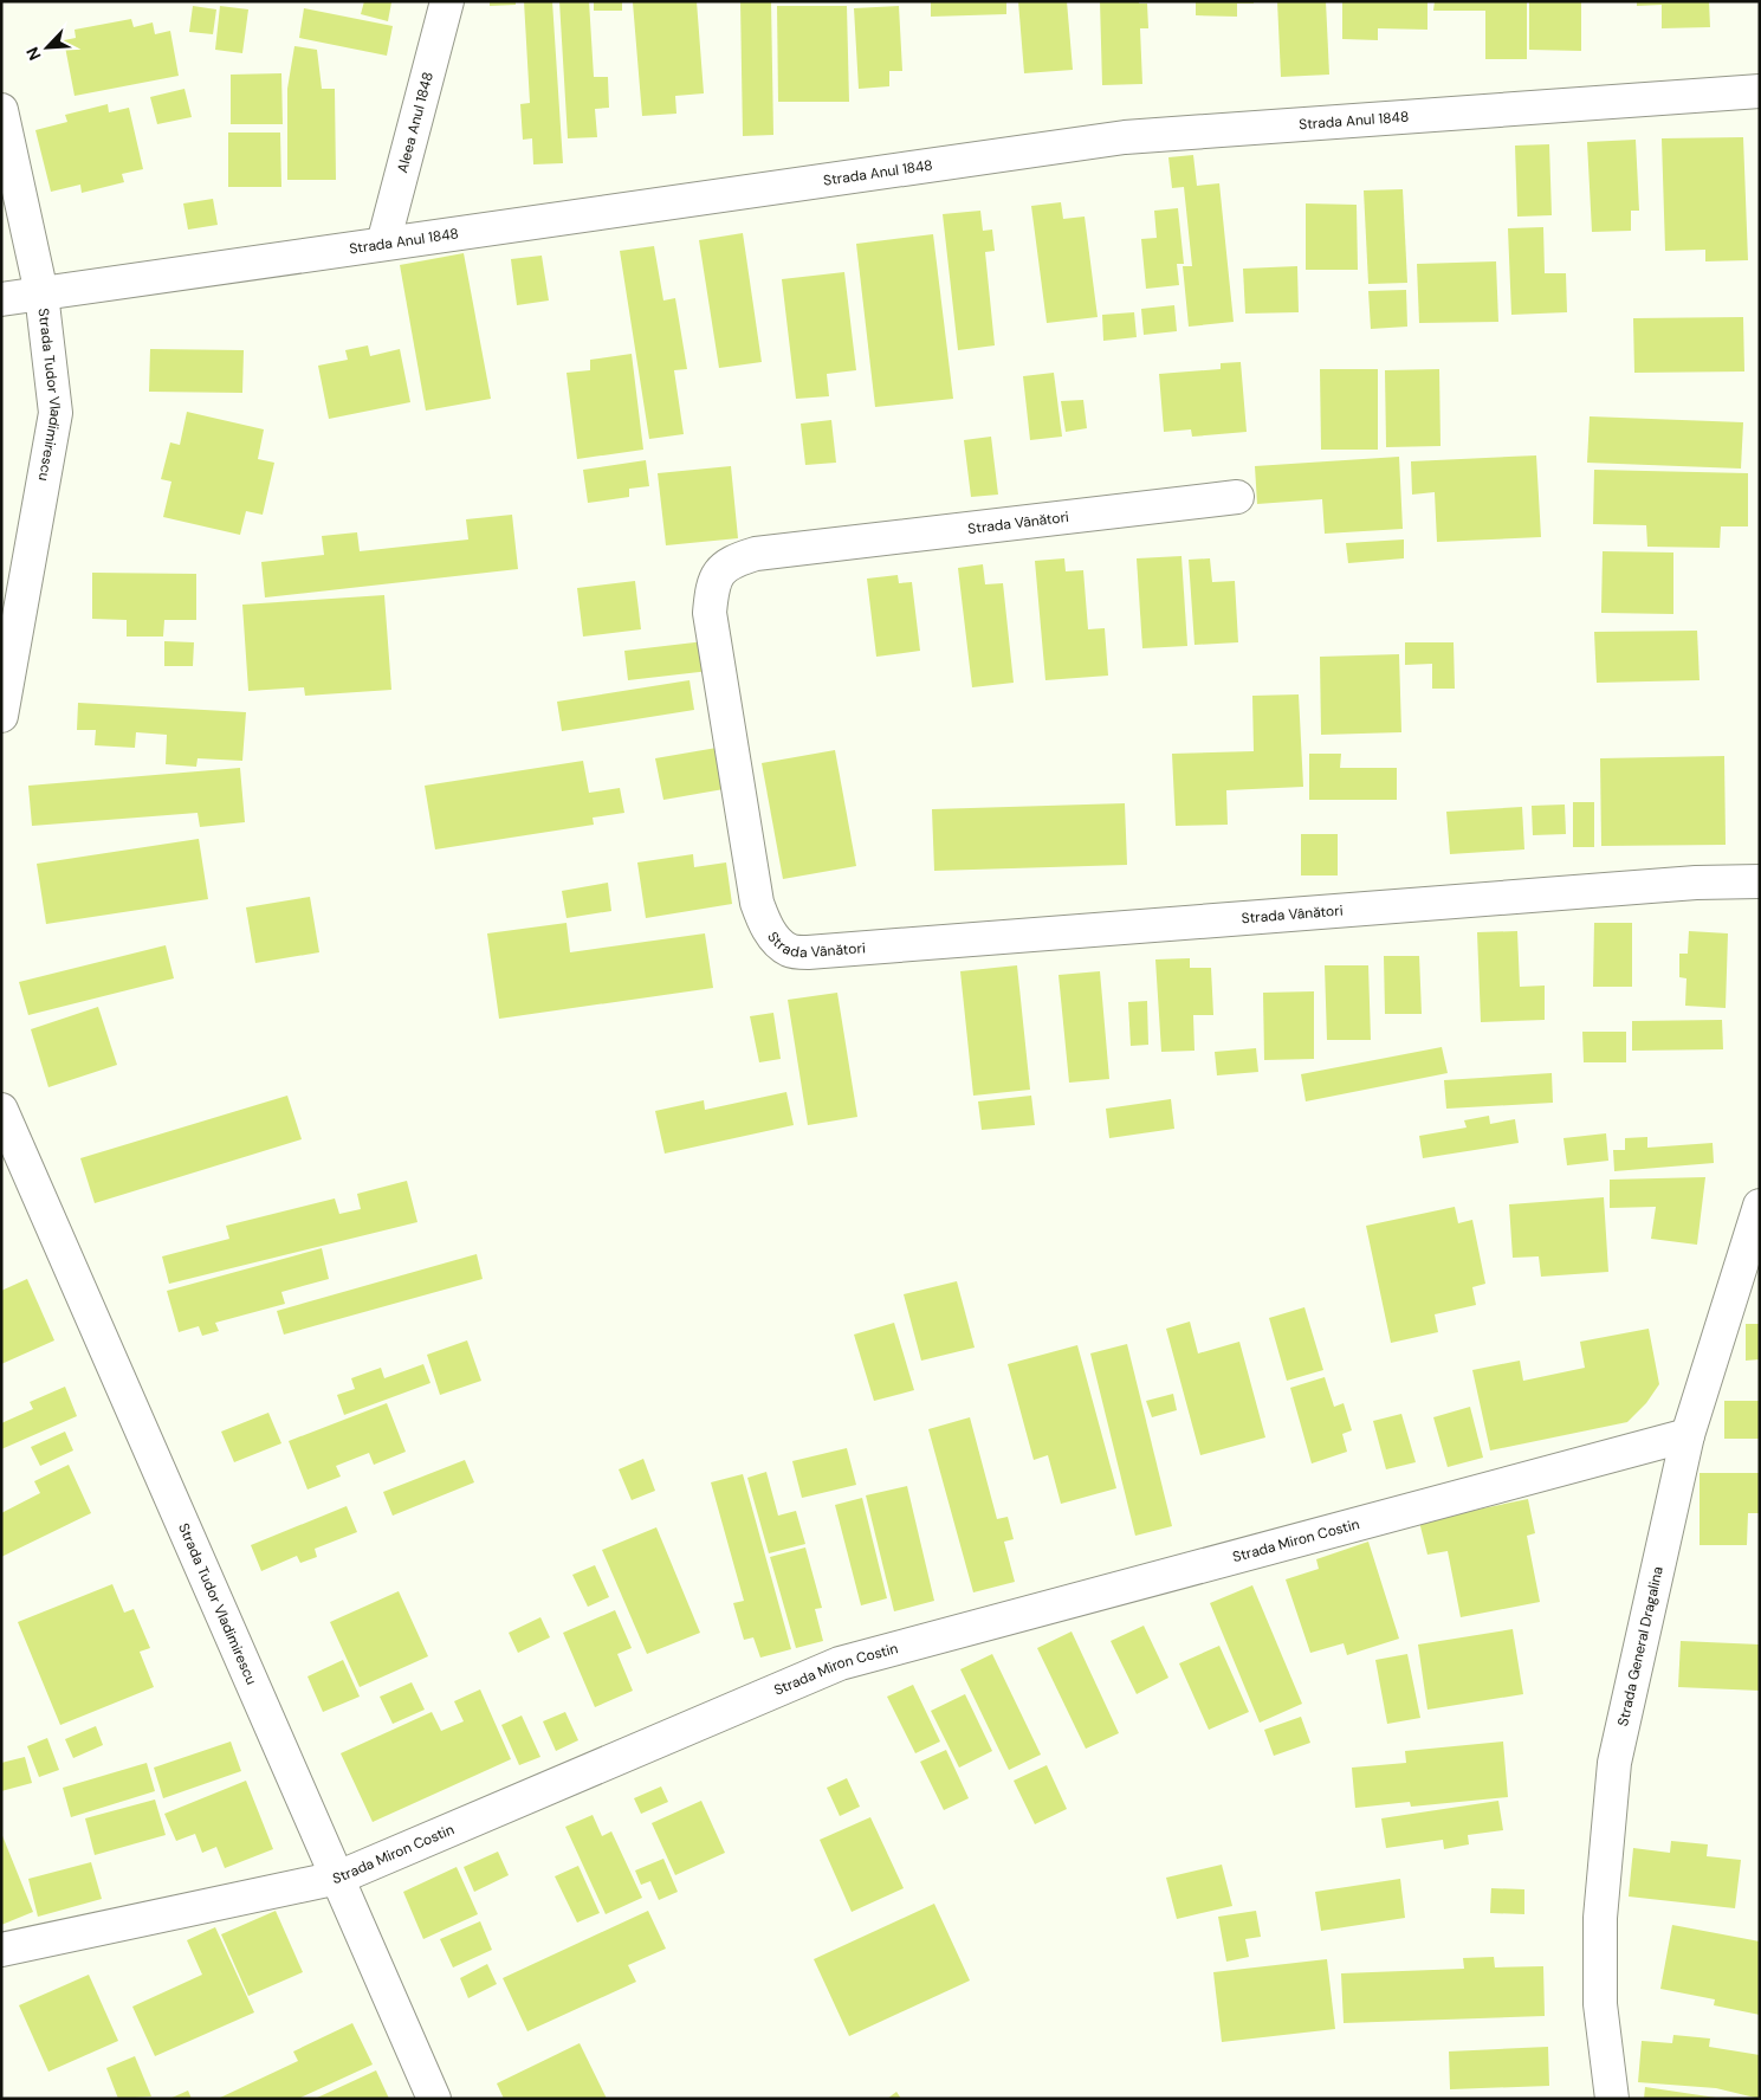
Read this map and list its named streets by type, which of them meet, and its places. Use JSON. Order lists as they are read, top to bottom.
{
  "streets": {
    "street": [
      "Strada Anul 1848",
      "Aleea Anul 1848",
      "Strada Tudor Vladimirescu",
      "Strada Vânători",
      "Strada Miron Costin",
      "Strada General Dragalina"
    ]
  },
  "crossings": [
    ["Strada Anul 1848", "Aleea Anul 1848"],
    ["Strada Anul 1848", "Strada Tudor Vladimirescu"],
    ["Strada Tudor Vladimirescu", "Strada Miron Costin"],
    ["Strada Miron Costin", "Strada General Dragalina"]
  ],
  "north": "bottom left"
}
